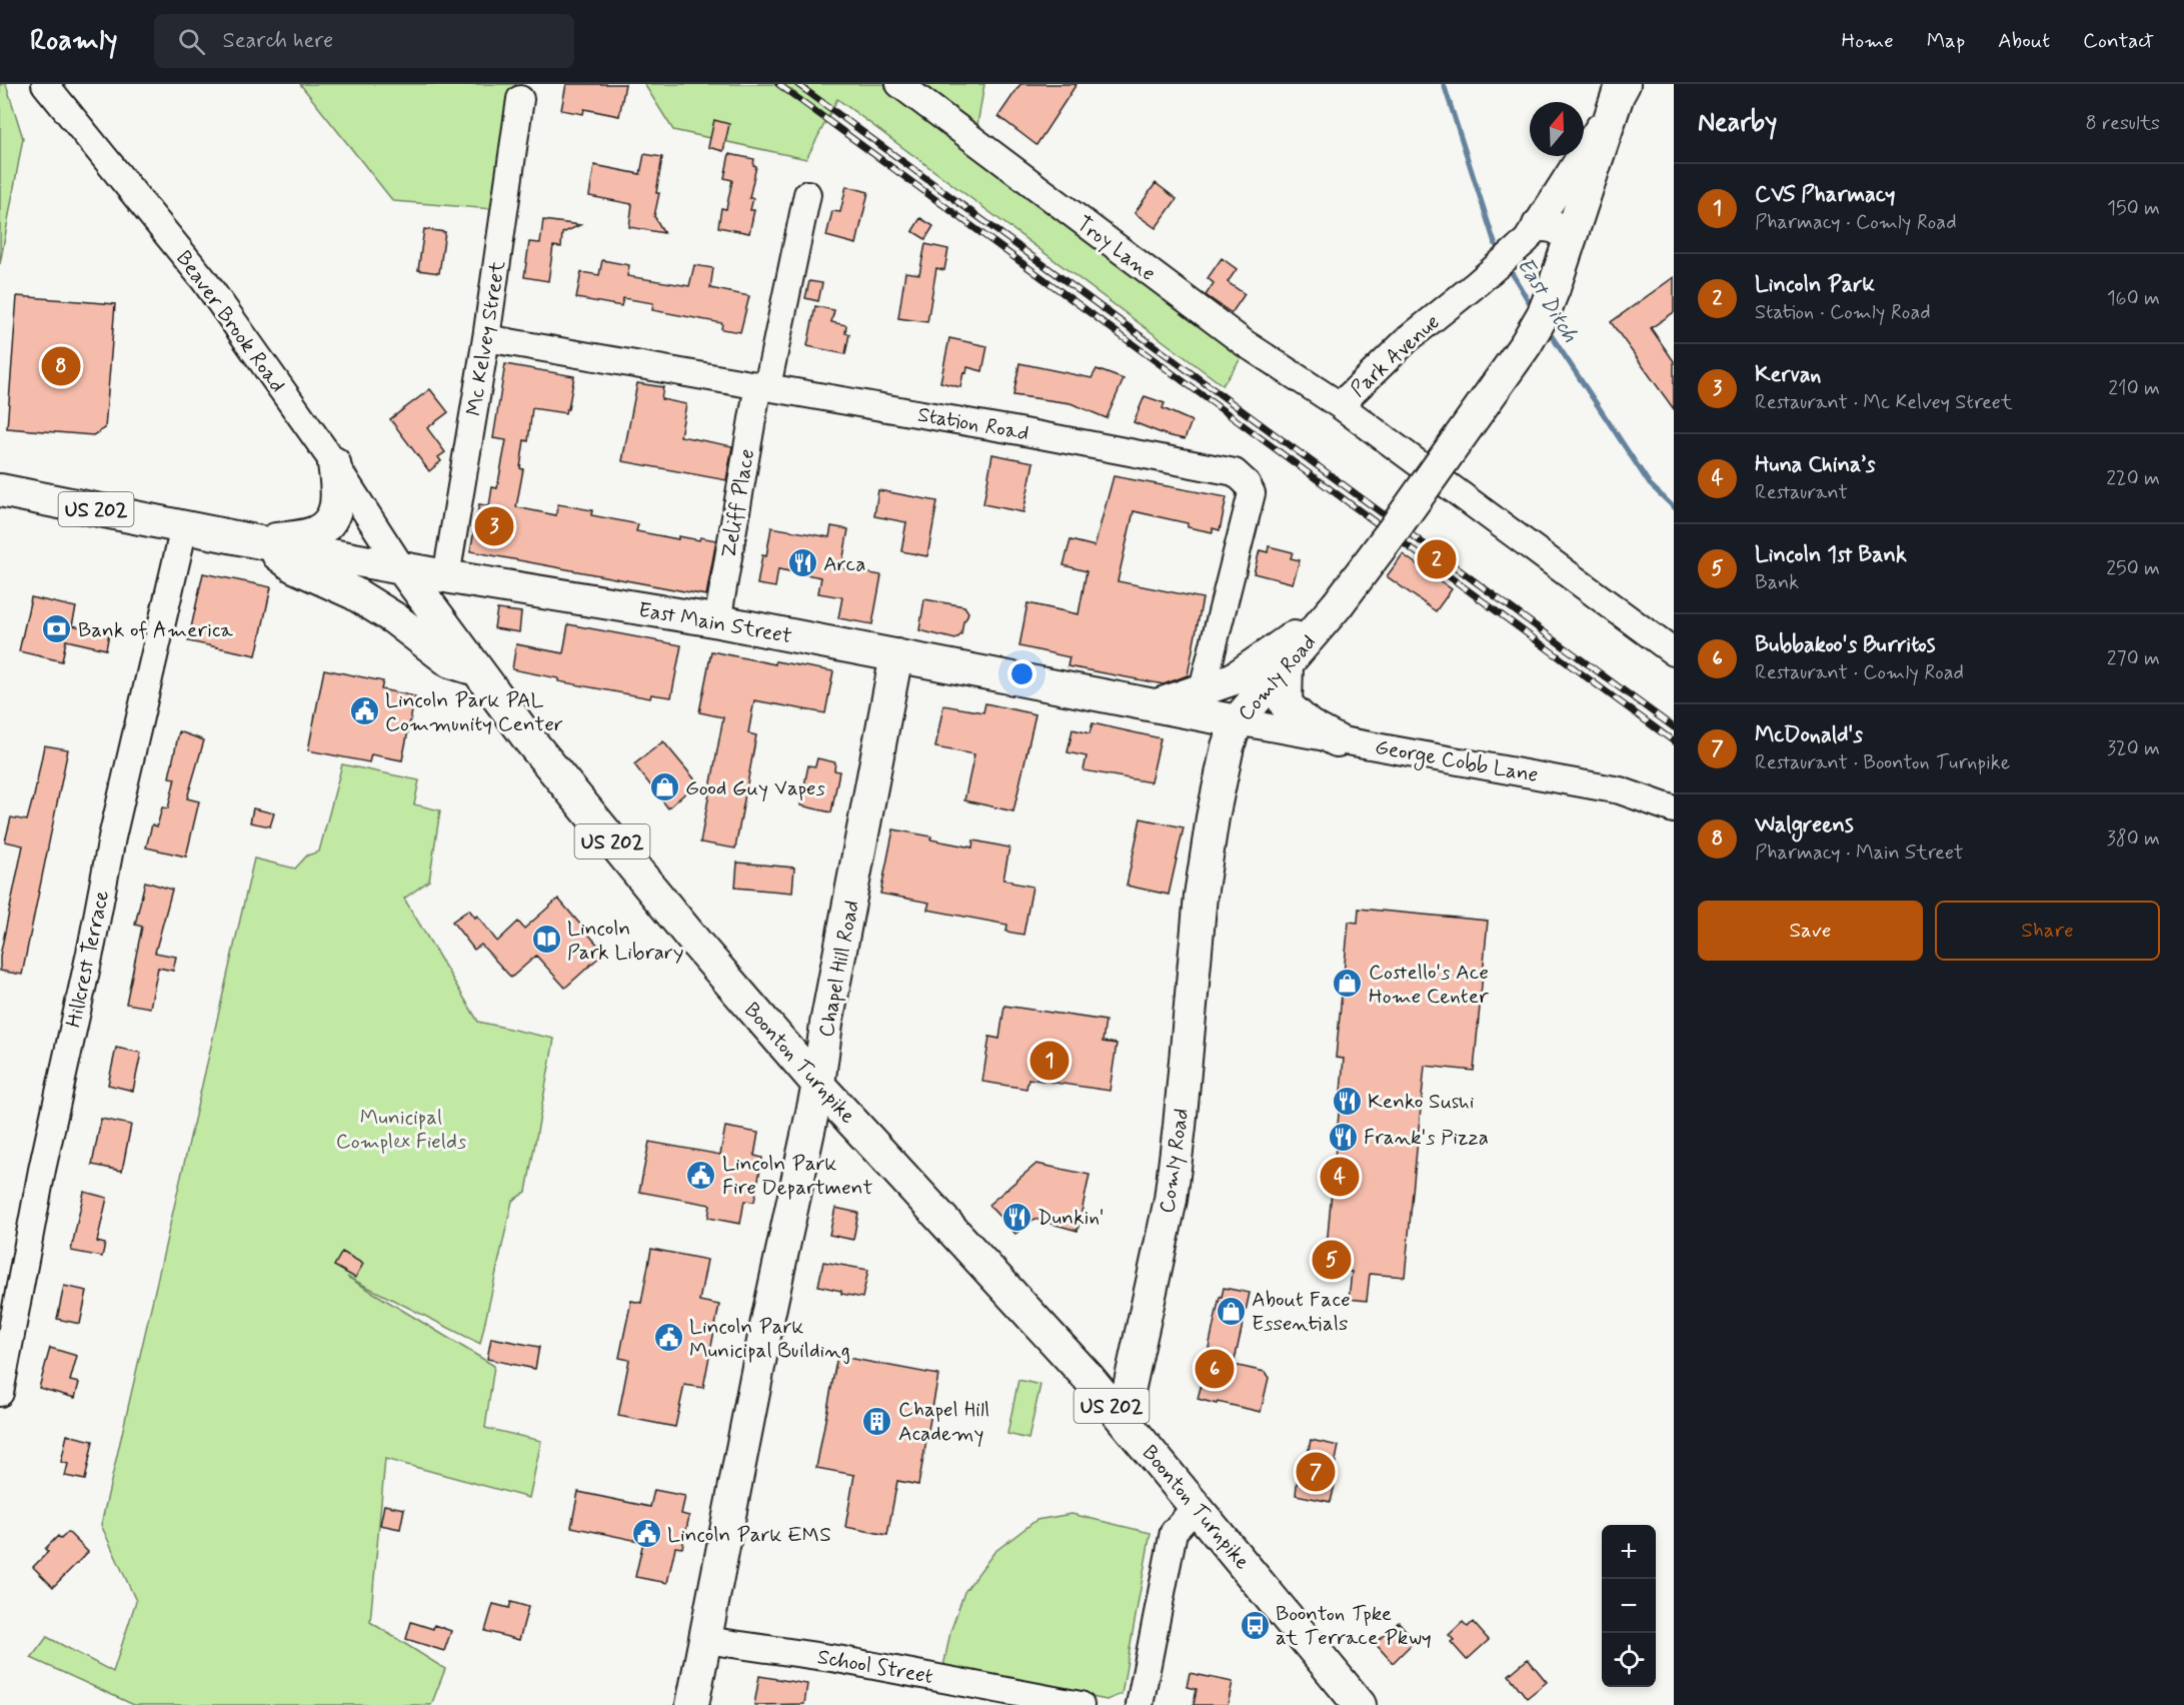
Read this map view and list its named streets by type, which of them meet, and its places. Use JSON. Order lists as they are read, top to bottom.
{
  "streets": {
    "main road": [
      "US 202",
      "East Main Street",
      "Comly Road",
      "Chapel Hill Road",
      "Boonton Turnpike"
    ],
    "street": [
      "Troy Lane",
      "Beaver Brook Road",
      "Mc Kelvey Street",
      "Park Avenue",
      "Station Road",
      "Zeliff Place",
      "George Cobb Lane",
      "Hillcrest Terrace",
      "School Street"
    ]
  },
  "crossings": [
    ["Troy Lane", "Park Avenue"],
    ["Beaver Brook Road", "East Main Street"],
    ["Beaver Brook Road", "Boonton Turnpike"],
    ["Mc Kelvey Street", "Station Road"],
    ["Mc Kelvey Street", "East Main Street"],
    ["Park Avenue", "Comly Road"],
    ["Station Road", "Zeliff Place"],
    ["Zeliff Place", "East Main Street"],
    ["US 202", "East Main Street"],
    ["US 202", "Hillcrest Terrace"],
    ["US 202", "Boonton Turnpike"],
    ["East Main Street", "Comly Road"],
    ["East Main Street", "George Cobb Lane"],
    ["East Main Street", "Hillcrest Terrace"],
    ["East Main Street", "Chapel Hill Road"],
    ["East Main Street", "Boonton Turnpike"],
    ["Comly Road", "George Cobb Lane"],
    ["Comly Road", "Boonton Turnpike"],
    ["Chapel Hill Road", "Boonton Turnpike"],
    ["Chapel Hill Road", "School Street"]
  ],
  "water": ["East Ditch"],
  "parks": ["Municipal Complex Fields"],
  "places": {
    "restaurant": [
      "Arca",
      "Kenko Sushi",
      "Frank's Pizza",
      "Dunkin'"
    ],
    "bank": ["Bank of America"],
    "public building": [
      "Lincoln Park PAL Community Center",
      "Lincoln Park Fire Department",
      "Lincoln Park Municipal Building",
      "Lincoln Park EMS"
    ],
    "shop": ["Good Guy Vapes", "Costello's Ace Home Center", "About Face Essentials"],
    "library": ["Lincoln Park Library"],
    "building": ["Chapel Hill Academy"],
    "bus stop": ["Boonton Tpke at Terrace Pkwy"]
  },
  "north": "top",
  "page": {
    "header": "Roamly",
    "search": "Search here",
    "nav": [
      "Home",
      "Map",
      "About",
      "Contact"
    ],
    "heading": ["Nearby", "8 results"],
    "list": [
      {
        "mark": "1",
        "name": "CVS Pharmacy",
        "note": "Pharmacy · Comly Road",
        "value": "150 m"
      },
      {
        "mark": "2",
        "name": "Lincoln Park",
        "note": "Station · Comly Road",
        "value": "160 m"
      },
      {
        "mark": "3",
        "name": "Kervan",
        "note": "Restaurant · Mc Kelvey Street",
        "value": "210 m"
      },
      {
        "mark": "4",
        "name": "Huna China’s",
        "note": "Restaurant",
        "value": "220 m"
      },
      {
        "mark": "5",
        "name": "Lincoln 1st Bank",
        "note": "Bank",
        "value": "250 m"
      },
      {
        "mark": "6",
        "name": "Bubbakoo's Burritos",
        "note": "Restaurant · Comly Road",
        "value": "270 m"
      },
      {
        "mark": "7",
        "name": "McDonald's",
        "note": "Restaurant · Boonton Turnpike",
        "value": "320 m"
      },
      {
        "mark": "8",
        "name": "Walgreens",
        "note": "Pharmacy · Main Street",
        "value": "380 m"
      }
    ],
    "pins": [
      "8",
      "3",
      "2",
      "1",
      "4",
      "5",
      "6",
      "7"
    ],
    "buttons": ["Save", "Share"],
    "map_buttons": ["+", "−"]
  }
}
